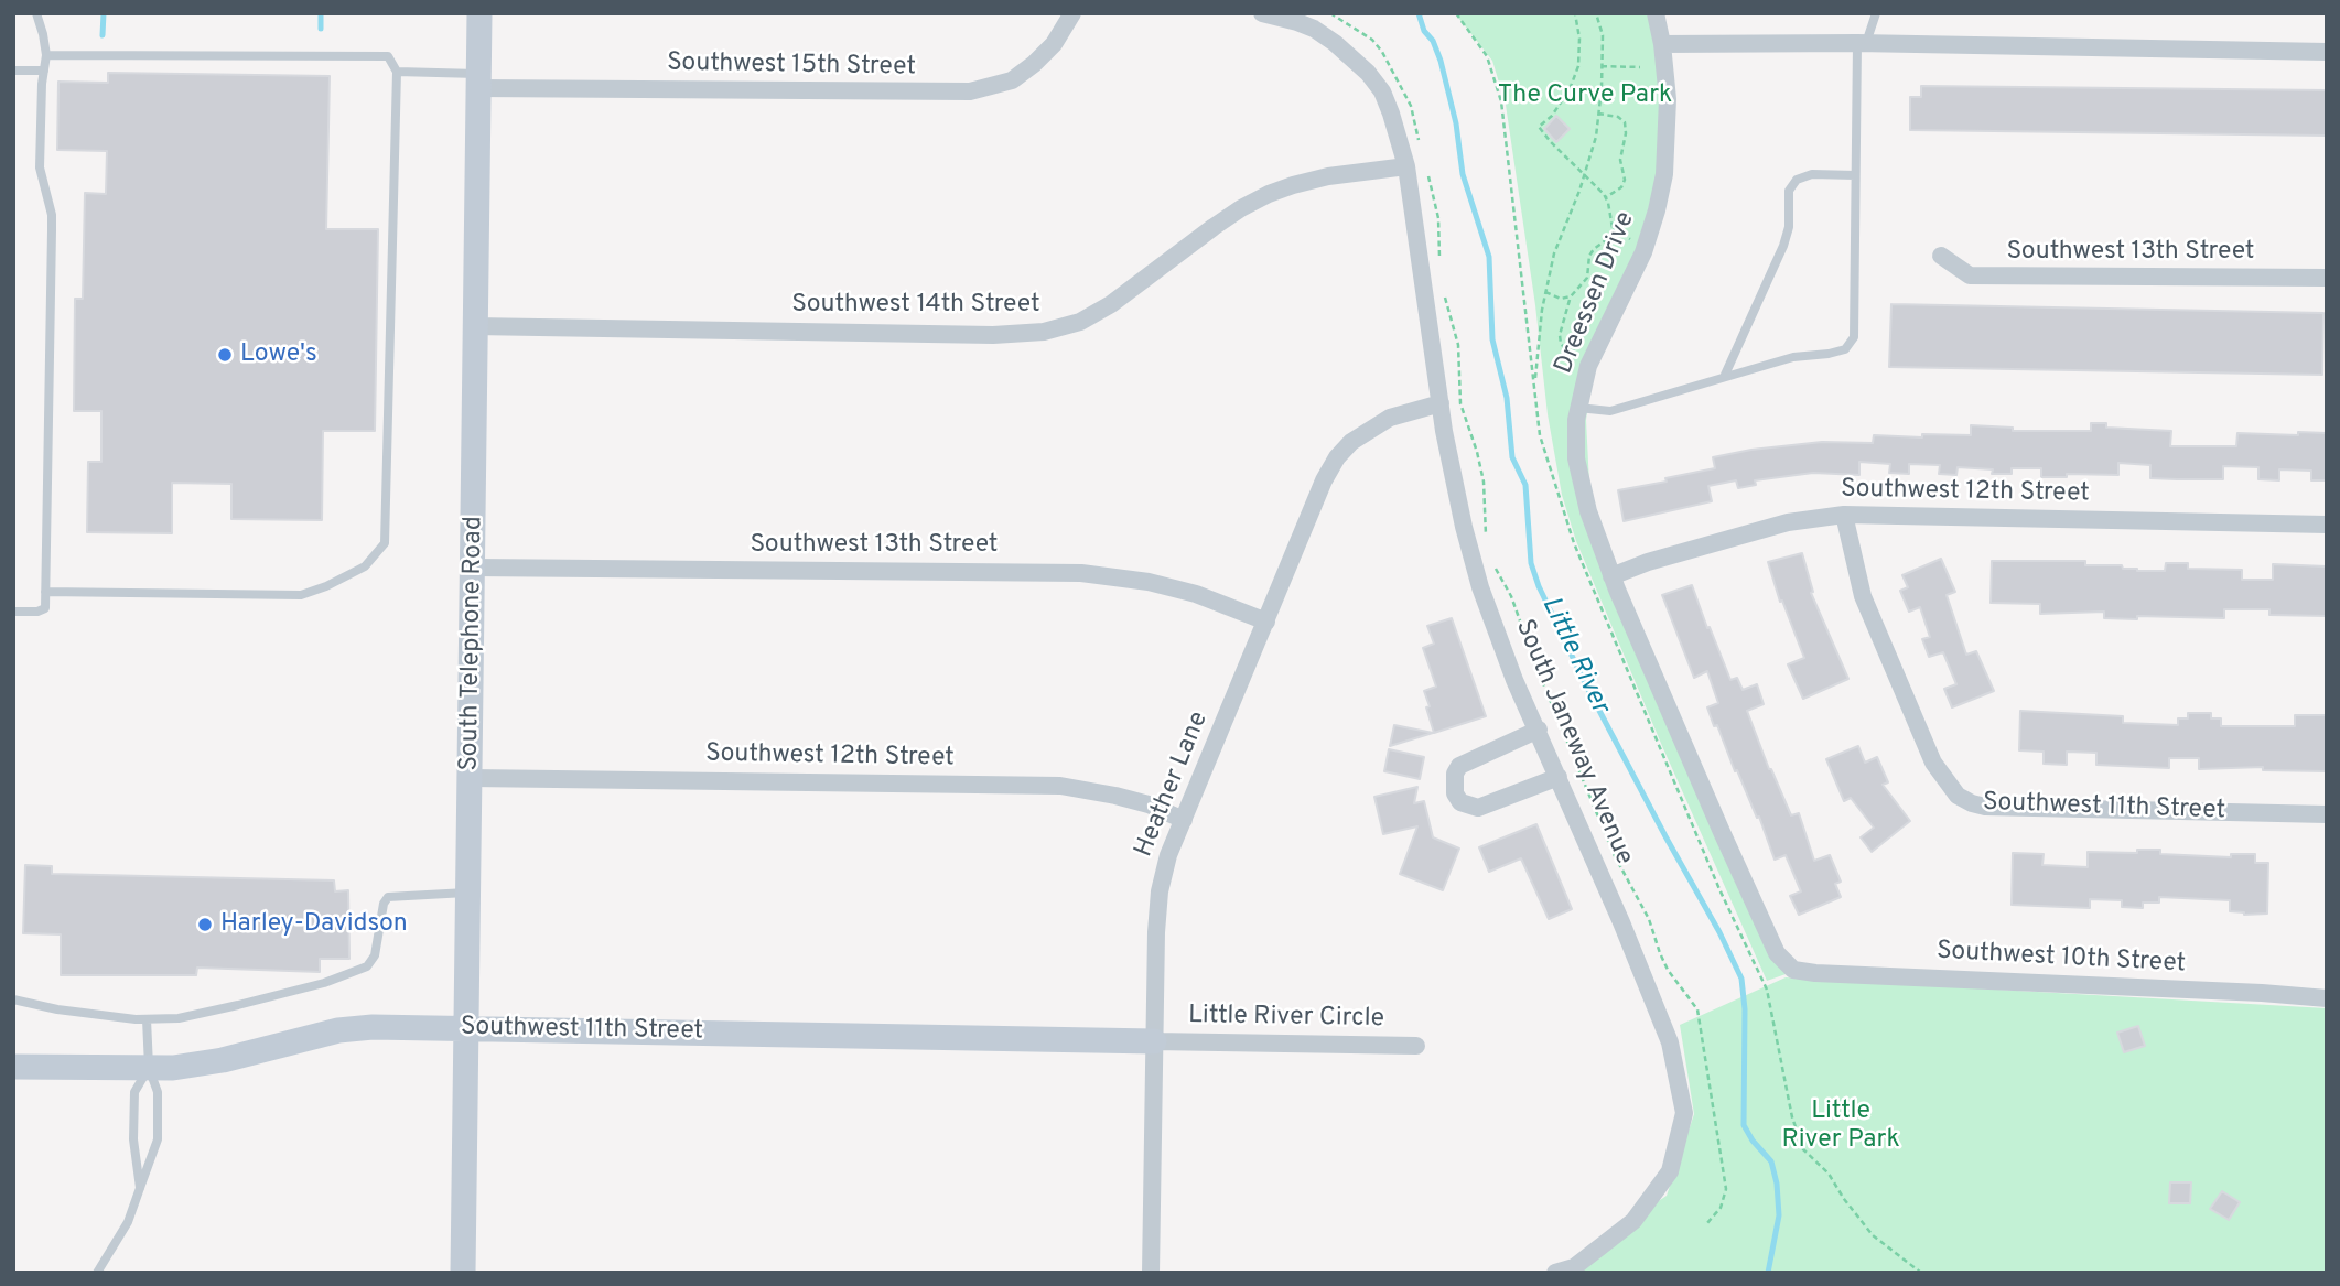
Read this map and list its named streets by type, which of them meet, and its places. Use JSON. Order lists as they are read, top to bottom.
{
  "streets": {
    "main road": ["South Telephone Road", "Southwest 11th Street"],
    "street": [
      "Southwest 15th Street",
      "Southwest 13th Street",
      "Dreessen Drive",
      "Southwest 14th Street",
      "Southwest 12th Street",
      "South Janeway Avenue",
      "Heather Lane",
      "Southwest 10th Street",
      "Little River Circle"
    ]
  },
  "crossings": [
    ["Southwest 15th Street", "South Telephone Road"],
    ["Southwest 13th Street", "South Telephone Road"],
    ["Southwest 13th Street", "Heather Lane"],
    ["Southwest 14th Street", "South Telephone Road"],
    ["Southwest 14th Street", "South Janeway Avenue"],
    ["Southwest 12th Street", "South Telephone Road"],
    ["Southwest 12th Street", "Heather Lane"],
    ["Southwest 12th Street", "Southwest 11th Street"],
    ["Southwest 12th Street", "Southwest 10th Street"],
    ["South Telephone Road", "Southwest 11th Street"],
    ["South Janeway Avenue", "Heather Lane"],
    ["Heather Lane", "Southwest 11th Street"],
    ["Heather Lane", "Little River Circle"],
    ["Southwest 11th Street", "Little River Circle"]
  ],
  "water": ["Little River"],
  "parks": ["The Curve Park", "Little River Park"],
  "places": ["Lowe's", "Harley-Davidson"]
}
